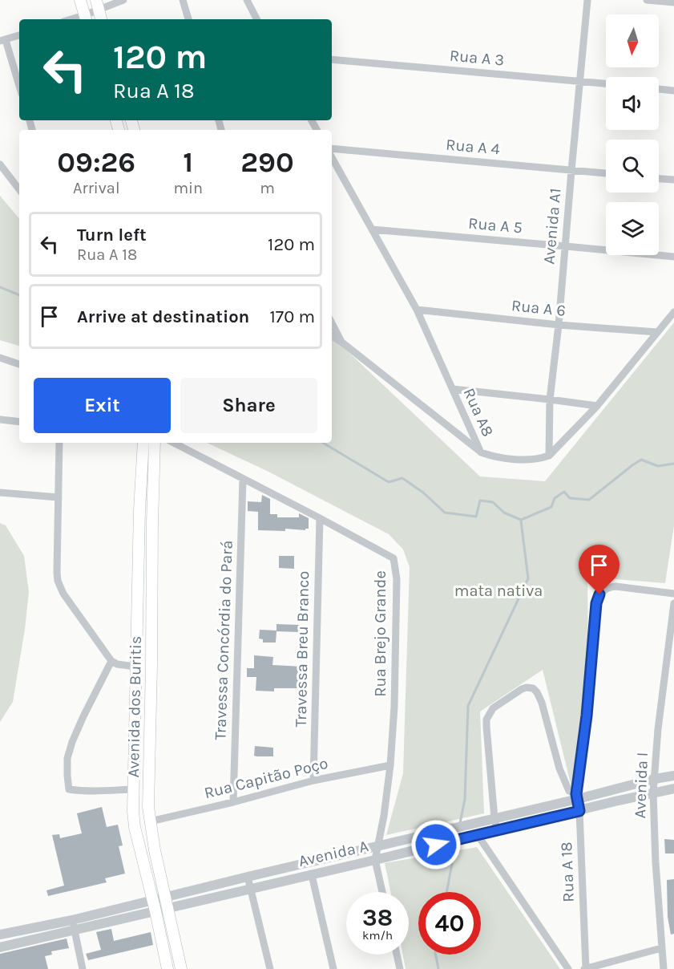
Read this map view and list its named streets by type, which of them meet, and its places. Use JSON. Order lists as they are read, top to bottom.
{
  "streets": {
    "main road": ["Avenida dos Buritis"],
    "street": [
      "Rua A 3",
      "Rua A 4",
      "Rua A 5",
      "Avenida A1",
      "Rua A 6",
      "Rua A8",
      "Rua Brejo Grande",
      "Travessa Concórdia do Pará",
      "Travessa Breu Branco",
      "Rua Capitão Poço",
      "Avenida I",
      "Avenida A",
      "Rua A 18"
    ]
  },
  "crossings": [
    ["Rua A 3", "Avenida A1"],
    ["Rua A 4", "Avenida A1"],
    ["Rua A 5", "Avenida A1"],
    ["Rua A 5", "Rua A8"],
    ["Avenida A1", "Rua A 6"],
    ["Avenida A1", "Rua A8"],
    ["Rua A 6", "Rua A8"],
    ["Rua Brejo Grande", "Travessa Concórdia do Pará"],
    ["Rua Brejo Grande", "Travessa Breu Branco"],
    ["Rua Brejo Grande", "Rua Capitão Poço"],
    ["Rua Brejo Grande", "Avenida A"],
    ["Travessa Concórdia do Pará", "Rua Capitão Poço"],
    ["Travessa Breu Branco", "Rua Capitão Poço"],
    ["Avenida dos Buritis", "Rua Capitão Poço"],
    ["Avenida dos Buritis", "Avenida A"],
    ["Avenida I", "Avenida A"],
    ["Avenida A", "Rua A 18"]
  ],
  "parks": ["mata nativa"],
  "north": "bottom",
  "page": {
    "turn": ["120 m", "Rua A 18"],
    "eta": [
      "09:26",
      "Arrival",
      "1",
      "min",
      "290",
      "m"
    ],
    "list": [
      {
        "name": "Turn left",
        "note": "Rua A 18",
        "value": "120 m"
      },
      {
        "name": "Arrive at destination",
        "value": "170 m"
      }
    ],
    "buttons": ["Exit", "Share"],
    "speed": "38 km/h",
    "limit": "40"
  }
}
